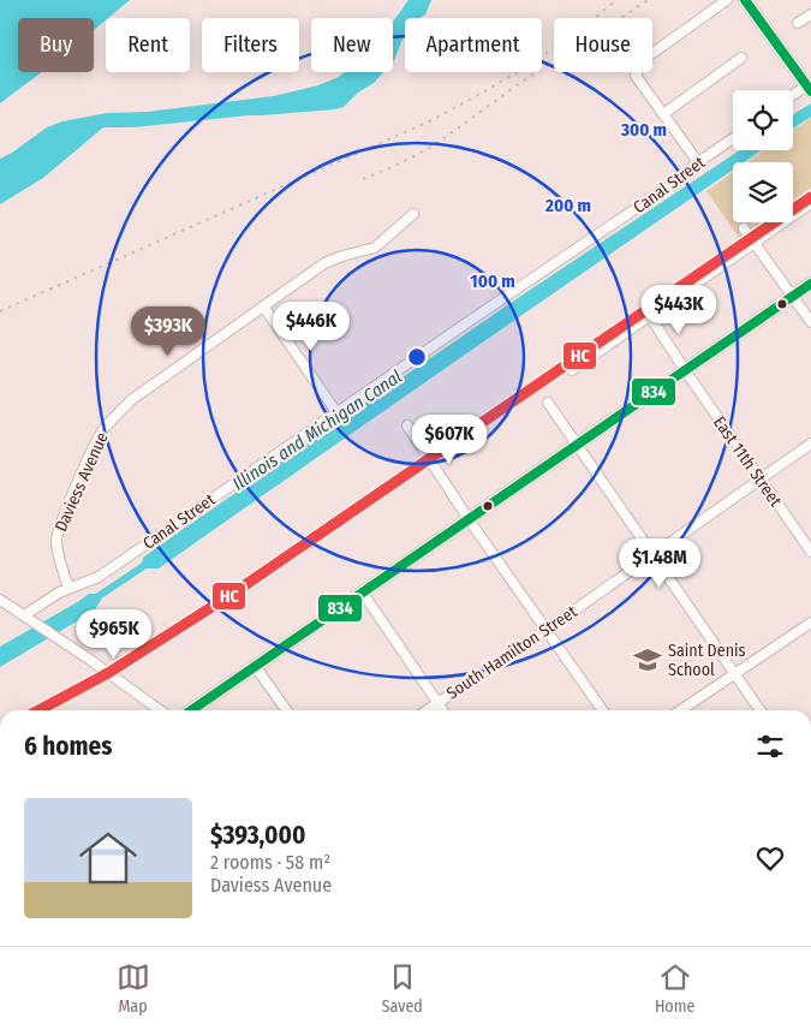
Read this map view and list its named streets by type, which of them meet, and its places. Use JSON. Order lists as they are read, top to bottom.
{
  "streets": {
    "street": [
      "Canal Street",
      "East 11th Street",
      "Daviess Avenue",
      "South Hamilton Street"
    ]
  },
  "crossings": [
    ["Canal Street", "Daviess Avenue"],
    ["East 11th Street", "South Hamilton Street"]
  ],
  "water": ["Illinois and Michigan Canal"],
  "places": {
    "school or university": ["Saint Denis School"]
  },
  "lines": ["transit line 834", "transit line HC"],
  "page": {
    "chip": [
      "Buy",
      "Rent",
      "Filters",
      "New",
      "Apartment",
      "House"
    ],
    "price": [
      "$443K",
      "$446K",
      "$393K",
      "$607K",
      "$1.48M",
      "$965K"
    ],
    "heading": "6 homes",
    "list": [
      {
        "name": "$393,000",
        "note": "2 rooms · 58 m² · Daviess Avenue"
      }
    ],
    "tabs": ["Map", "Saved", "Home"]
  },
  "rings": ["300 m", "200 m", "100 m"]
}
